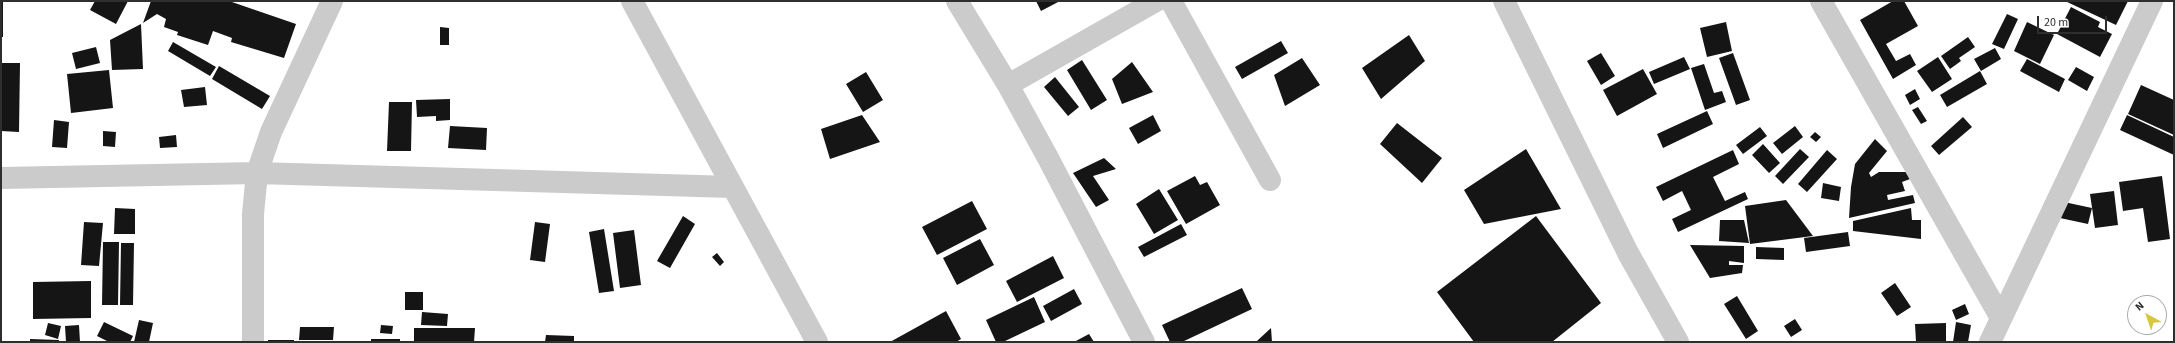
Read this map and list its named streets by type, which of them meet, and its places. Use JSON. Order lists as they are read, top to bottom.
{
  "scale_bar": "20 m",
  "north": "top left"
}
